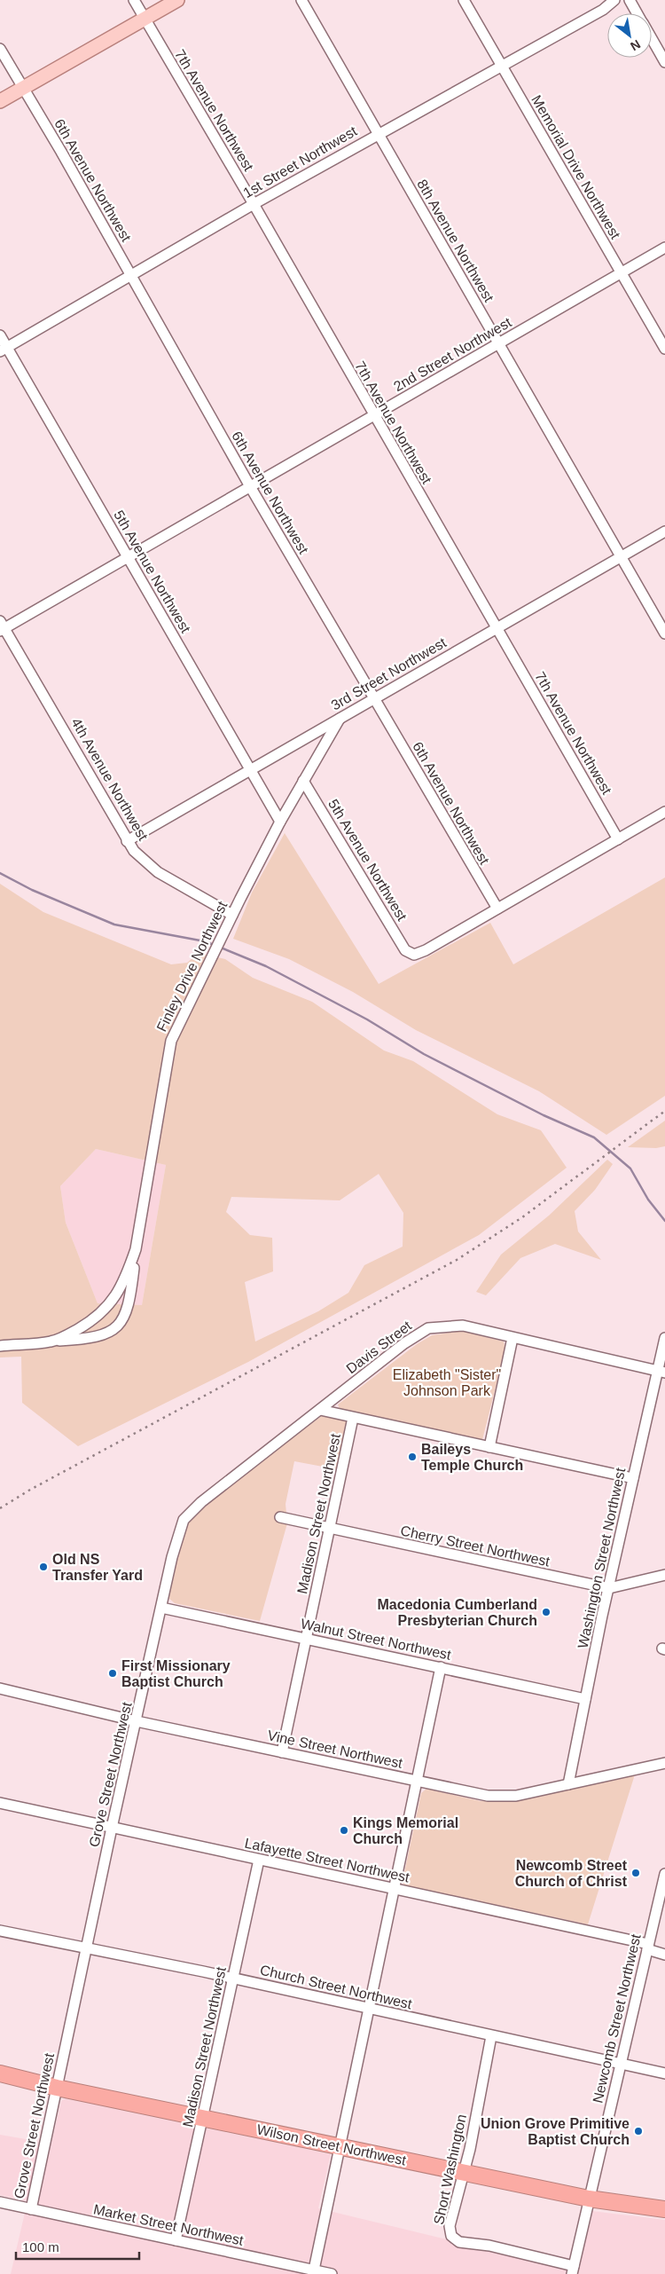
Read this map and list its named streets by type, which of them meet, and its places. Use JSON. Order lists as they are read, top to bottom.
{
  "streets": {
    "highway": ["Wilson Street Northwest"],
    "street": [
      "7th Avenue Northwest",
      "1st Street Northwest",
      "Memorial Drive Northwest",
      "6th Avenue Northwest",
      "8th Avenue Northwest",
      "2nd Street Northwest",
      "5th Avenue Northwest",
      "3rd Street Northwest",
      "4th Avenue Northwest",
      "Finley Drive Northwest",
      "Davis Street",
      "Madison Street Northwest",
      "Cherry Street Northwest",
      "Washington Street Northwest",
      "Walnut Street Northwest",
      "Vine Street Northwest",
      "Grove Street Northwest",
      "Lafayette Street Northwest",
      "Church Street Northwest",
      "Newcomb Street Northwest",
      "Short Washington",
      "Market Street Northwest"
    ]
  },
  "crossings": [
    ["7th Avenue Northwest", "1st Street Northwest"],
    ["7th Avenue Northwest", "2nd Street Northwest"],
    ["7th Avenue Northwest", "3rd Street Northwest"],
    ["1st Street Northwest", "Memorial Drive Northwest"],
    ["1st Street Northwest", "6th Avenue Northwest"],
    ["1st Street Northwest", "8th Avenue Northwest"],
    ["1st Street Northwest", "5th Avenue Northwest"],
    ["Memorial Drive Northwest", "2nd Street Northwest"],
    ["6th Avenue Northwest", "2nd Street Northwest"],
    ["6th Avenue Northwest", "5th Avenue Northwest"],
    ["6th Avenue Northwest", "3rd Street Northwest"],
    ["8th Avenue Northwest", "2nd Street Northwest"],
    ["8th Avenue Northwest", "3rd Street Northwest"],
    ["2nd Street Northwest", "5th Avenue Northwest"],
    ["2nd Street Northwest", "4th Avenue Northwest"],
    ["5th Avenue Northwest", "3rd Street Northwest"],
    ["5th Avenue Northwest", "Finley Drive Northwest"],
    ["3rd Street Northwest", "4th Avenue Northwest"],
    ["3rd Street Northwest", "Finley Drive Northwest"],
    ["4th Avenue Northwest", "Finley Drive Northwest"],
    ["Davis Street", "Madison Street Northwest"],
    ["Davis Street", "Washington Street Northwest"],
    ["Davis Street", "Grove Street Northwest"],
    ["Madison Street Northwest", "Cherry Street Northwest"],
    ["Madison Street Northwest", "Walnut Street Northwest"],
    ["Madison Street Northwest", "Vine Street Northwest"],
    ["Madison Street Northwest", "Grove Street Northwest"],
    ["Madison Street Northwest", "Lafayette Street Northwest"],
    ["Madison Street Northwest", "Church Street Northwest"],
    ["Madison Street Northwest", "Wilson Street Northwest"],
    ["Madison Street Northwest", "Market Street Northwest"],
    ["Cherry Street Northwest", "Washington Street Northwest"],
    ["Washington Street Northwest", "Walnut Street Northwest"],
    ["Washington Street Northwest", "Vine Street Northwest"],
    ["Walnut Street Northwest", "Grove Street Northwest"],
    ["Vine Street Northwest", "Grove Street Northwest"],
    ["Grove Street Northwest", "Lafayette Street Northwest"],
    ["Grove Street Northwest", "Church Street Northwest"],
    ["Grove Street Northwest", "Wilson Street Northwest"],
    ["Grove Street Northwest", "Market Street Northwest"],
    ["Lafayette Street Northwest", "Newcomb Street Northwest"],
    ["Church Street Northwest", "Newcomb Street Northwest"],
    ["Church Street Northwest", "Short Washington"],
    ["Newcomb Street Northwest", "Wilson Street Northwest"],
    ["Newcomb Street Northwest", "Short Washington"],
    ["Wilson Street Northwest", "Short Washington"]
  ],
  "parks": ["Elizabeth \"Sister\" Johnson Park"],
  "places": [
    "Baileys Temple Church",
    "Old NS Transfer Yard",
    "Macedonia Cumberland Presbyterian Church",
    "First Missionary Baptist Church",
    "Kings Memorial Church",
    "Newcomb Street Church of Christ",
    "Union Grove Primitive Baptist Church"
  ],
  "scale_bar": "100 m",
  "north": "bottom right"
}
